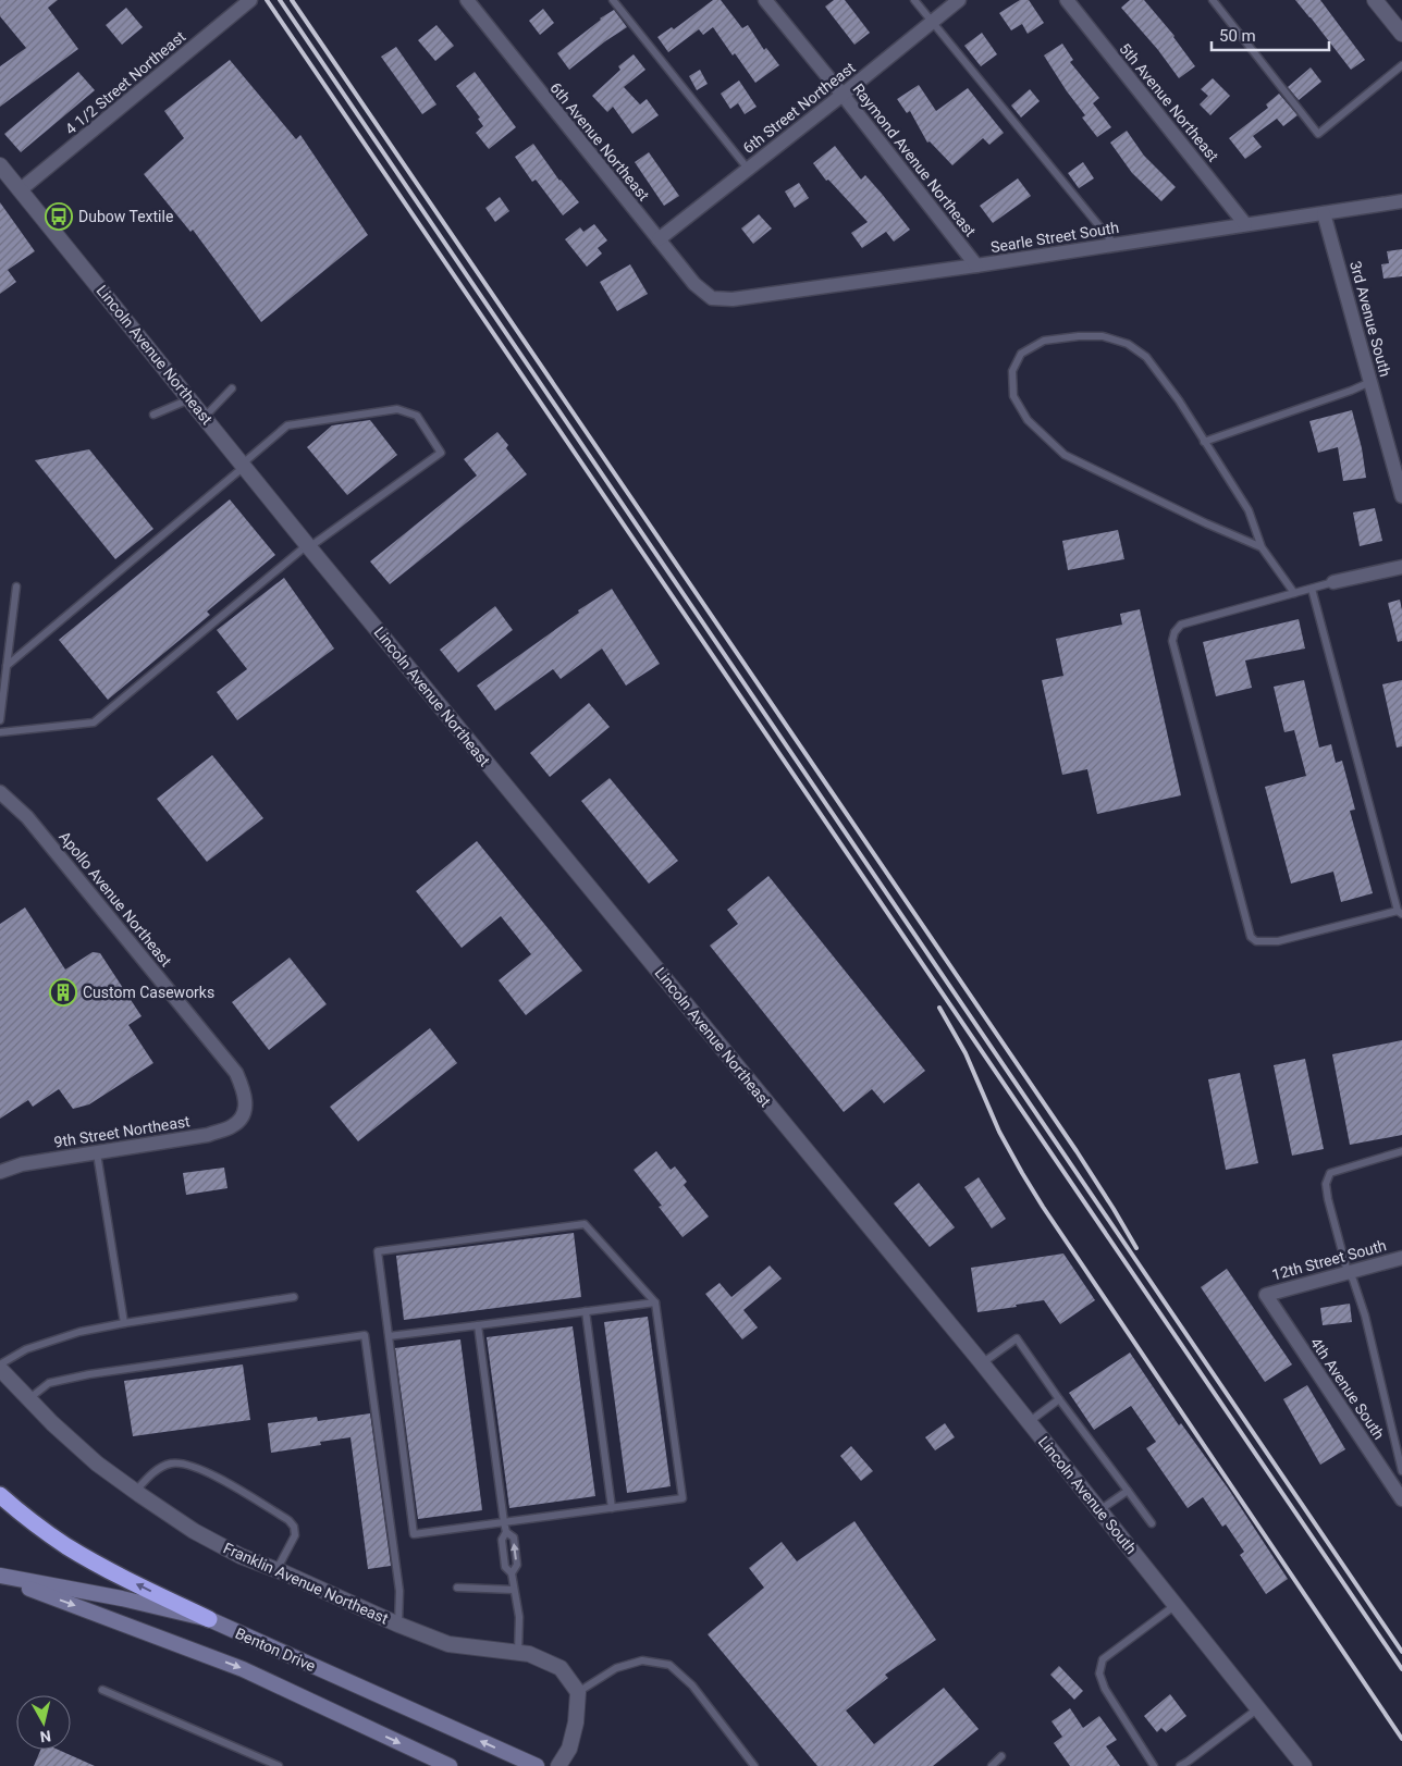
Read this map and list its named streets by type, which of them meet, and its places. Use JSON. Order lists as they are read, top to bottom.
{
  "streets": {
    "main road": ["Benton Drive"],
    "street": [
      "4 1/2 Street Northeast",
      "5th Avenue Northeast",
      "6th Street Northeast",
      "6th Avenue Northeast",
      "Raymond Avenue Northeast",
      "Searle Street South",
      "3rd Avenue South",
      "Lincoln Avenue Northeast",
      "Apollo Avenue Northeast",
      "9th Street Northeast",
      "12th Street South",
      "4th Avenue South",
      "Lincoln Avenue South",
      "Franklin Avenue Northeast"
    ]
  },
  "crossings": [
    ["4 1/2 Street Northeast", "Lincoln Avenue Northeast"],
    ["5th Avenue Northeast", "Searle Street South"],
    ["6th Street Northeast", "6th Avenue Northeast"],
    ["6th Street Northeast", "Raymond Avenue Northeast"],
    ["6th Avenue Northeast", "Searle Street South"],
    ["Raymond Avenue Northeast", "Searle Street South"],
    ["Searle Street South", "3rd Avenue South"],
    ["Lincoln Avenue Northeast", "Lincoln Avenue South"],
    ["Apollo Avenue Northeast", "9th Street Northeast"],
    ["12th Street South", "4th Avenue South"]
  ],
  "places": {
    "bus stop": ["Dubow Textile"],
    "building": ["Custom Caseworks"]
  },
  "scale_bar": "50 m",
  "north": "bottom"
}
